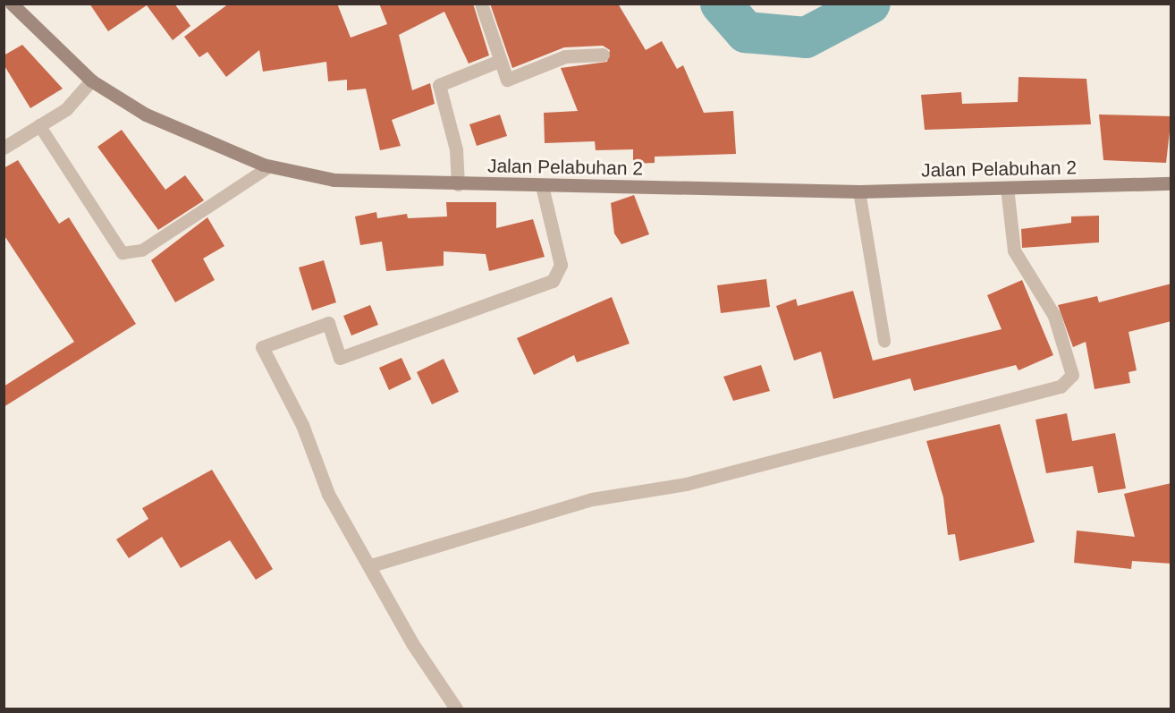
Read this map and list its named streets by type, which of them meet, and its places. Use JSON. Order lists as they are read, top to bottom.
{
  "streets": {
    "main road": ["Jalan Pelabuhan 2"]
  }
}
